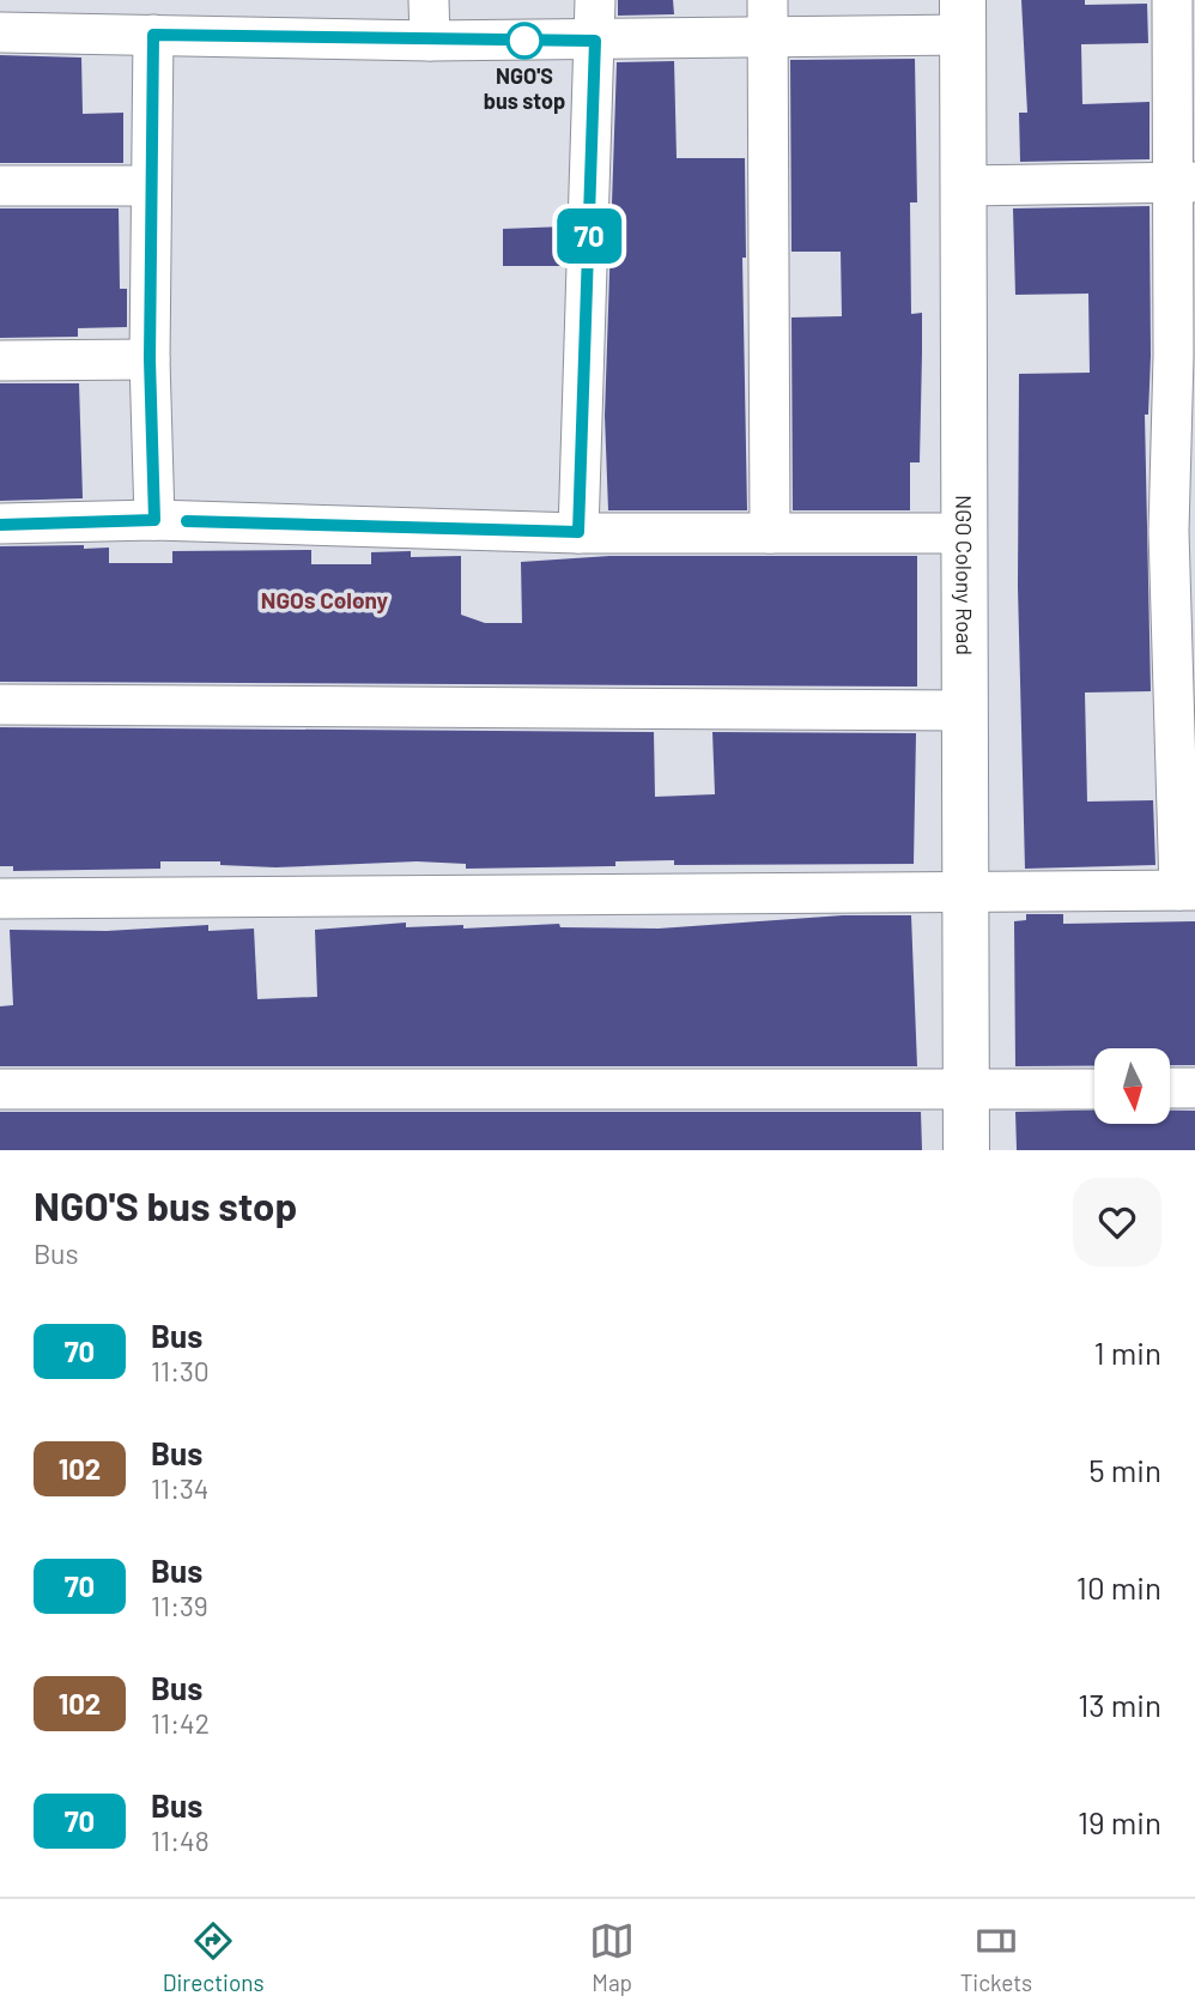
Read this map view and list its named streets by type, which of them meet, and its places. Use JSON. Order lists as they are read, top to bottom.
{
  "streets": {
    "street": ["NGO Colony Road"]
  },
  "districts": ["NGOs Colony"],
  "places": ["NGO'S bus stop"],
  "lines": ["bus line 70"],
  "north": "bottom",
  "page": {
    "on_map": "70",
    "heading": ["NGO'S bus stop", "Bus"],
    "list": [
      {
        "mark": "70",
        "name": "Bus",
        "note": "11:30",
        "value": "1 min"
      },
      {
        "mark": "102",
        "name": "Bus",
        "note": "11:34",
        "value": "5 min"
      },
      {
        "mark": "70",
        "name": "Bus",
        "note": "11:39",
        "value": "10 min"
      },
      {
        "mark": "102",
        "name": "Bus",
        "note": "11:42",
        "value": "13 min"
      },
      {
        "mark": "70",
        "name": "Bus",
        "note": "11:48",
        "value": "19 min"
      }
    ],
    "tabs": ["Directions", "Map", "Tickets"]
  }
}
